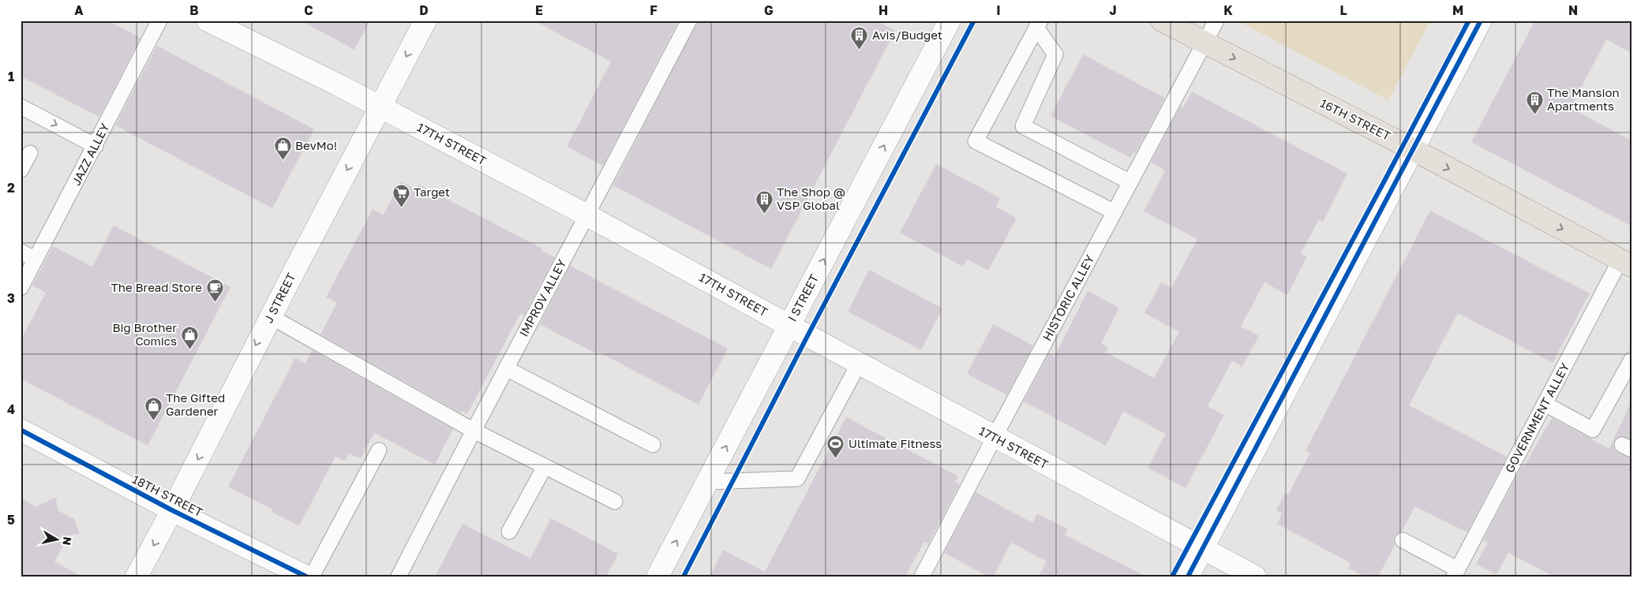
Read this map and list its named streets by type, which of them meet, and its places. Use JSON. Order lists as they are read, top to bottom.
{
  "streets": {
    "main road": ["16TH STREET"],
    "street": [
      "17TH STREET",
      "J STREET",
      "I STREET",
      "18TH STREET"
    ],
    "lane": [
      "JAZZ ALLEY",
      "IMPROV ALLEY",
      "HISTORIC ALLEY",
      "GOVERNMENT ALLEY"
    ]
  },
  "crossings": [
    ["16TH STREET", "HISTORIC ALLEY"],
    ["16TH STREET", "GOVERNMENT ALLEY"],
    ["17TH STREET", "J STREET"],
    ["17TH STREET", "IMPROV ALLEY"],
    ["17TH STREET", "I STREET"],
    ["17TH STREET", "HISTORIC ALLEY"],
    ["J STREET", "18TH STREET"]
  ],
  "one_way": ["16TH STREET", "J STREET", "I STREET"],
  "places": {
    "building": ["Avis/Budget", "The Mansion Apartments", "The Shop @ VSP Global"],
    "shop": ["BevMo!", "Big Brother Comics", "The Gifted Gardener"],
    "supermarket": ["Target"],
    "cafe": ["The Bread Store"],
    "sports": ["Ultimate Fitness"]
  },
  "north": "right",
  "grid": {
    "columns": [
      "A",
      "B",
      "C",
      "D",
      "E",
      "F",
      "G",
      "H",
      "I",
      "J",
      "K",
      "L",
      "M",
      "N"
    ],
    "rows": [
      "1",
      "2",
      "3",
      "4",
      "5"
    ]
  }
}
